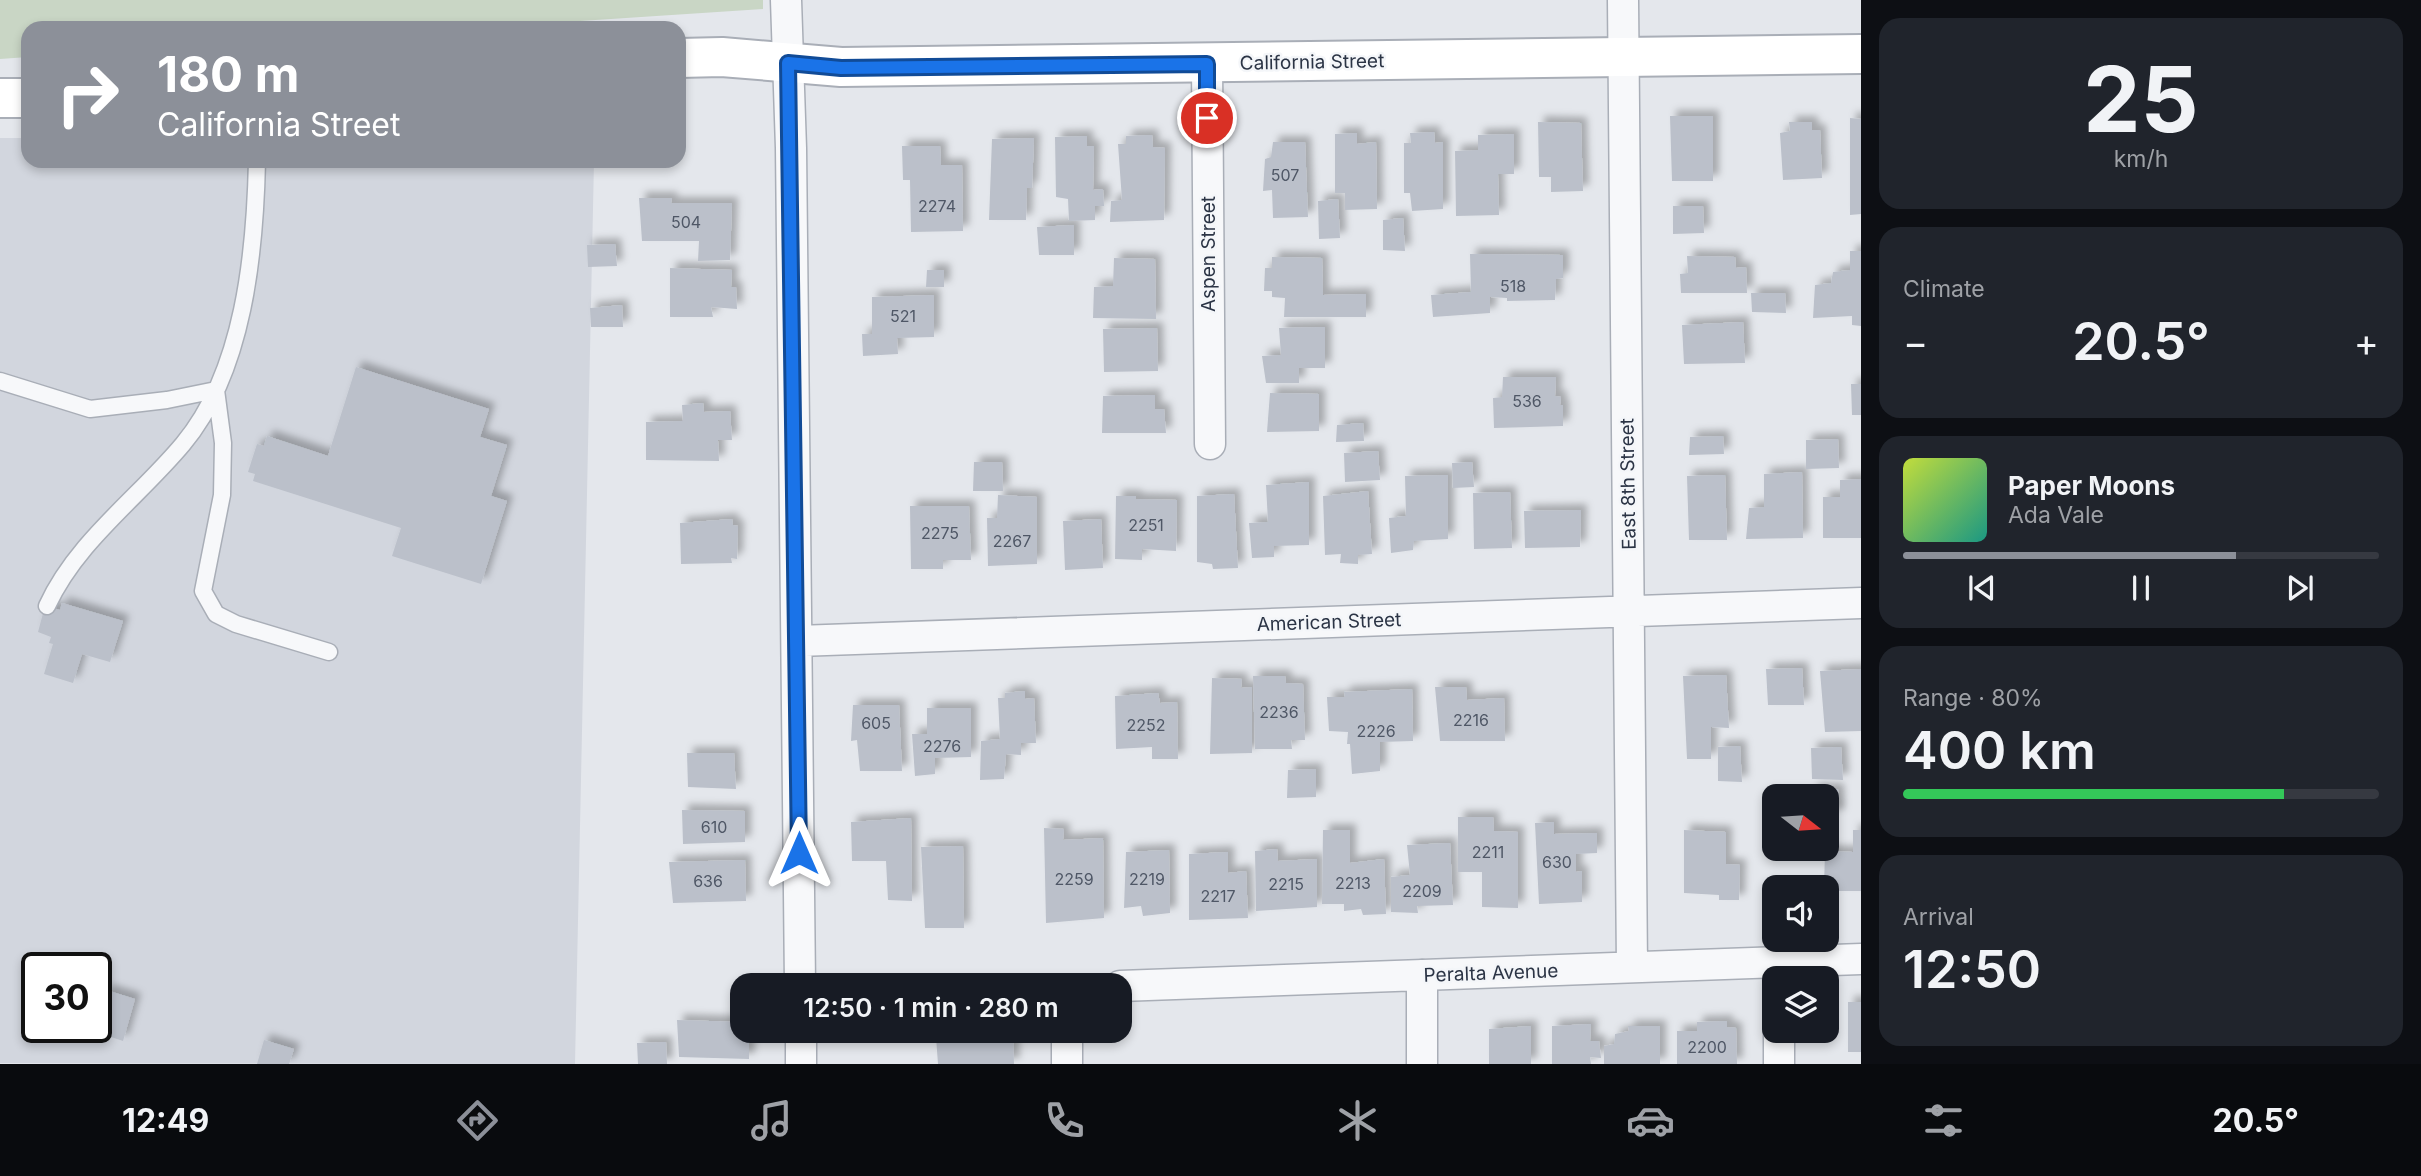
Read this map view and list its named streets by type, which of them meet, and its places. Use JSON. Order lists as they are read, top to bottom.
{
  "streets": {
    "street": [
      "California Street",
      "Aspen Street",
      "East 8th Street",
      "American Street",
      "Peralta Avenue"
    ]
  },
  "crossings": [
    ["California Street", "Aspen Street"],
    ["California Street", "East 8th Street"],
    ["East 8th Street", "American Street"],
    ["East 8th Street", "Peralta Avenue"]
  ],
  "house_numbers": [
    "507",
    "2274",
    "504",
    "518",
    "521",
    "536",
    "2251",
    "2275",
    "2267",
    "2236",
    "2216",
    "605",
    "2252",
    "2226",
    "2276",
    "610",
    "2211",
    "630",
    "2259",
    "2219",
    "636",
    "2213",
    "2215",
    "2209",
    "2217",
    "2200"
  ],
  "north": "right",
  "page": {
    "tile": [
      ["25", "km/h"],
      "Climate",
      ["Range · 80%", "400 km"],
      ["Arrival", "12:50"]
    ],
    "turn": ["180 m", "California Street"],
    "heat": ["−", "20.5°", "+"],
    "song": ["Paper Moons", "Ada Vale"],
    "limit": "30",
    "trip": "12:50 · 1 min · 280 m",
    "tabs": ["12:49", "20.5°"]
  }
}
